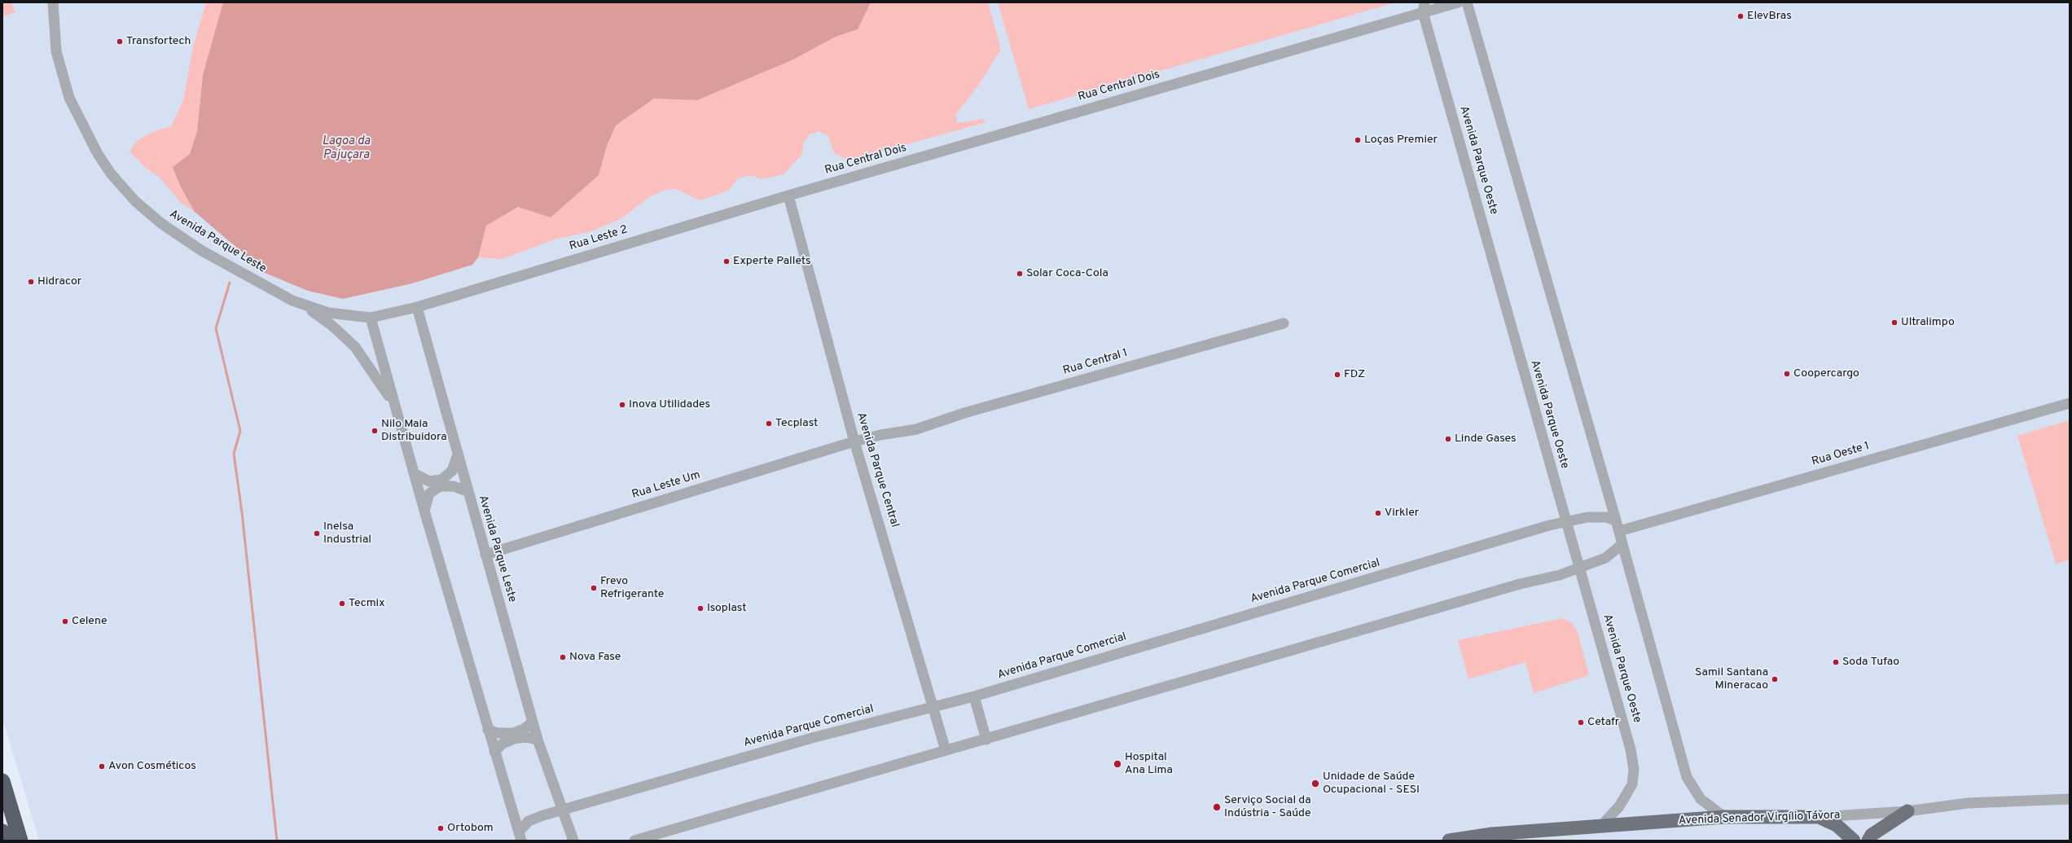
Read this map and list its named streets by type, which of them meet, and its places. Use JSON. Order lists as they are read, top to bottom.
{
  "streets": {
    "main road": ["Avenida Senador Virgílio Távora"],
    "street": [
      "Rua Central Dois",
      "Avenida Parque Oeste",
      "Rua Leste 2",
      "Avenida Parque Leste",
      "Rua Central 1",
      "Rua Oeste 1",
      "Avenida Parque Central",
      "Rua Leste Um",
      "Avenida Parque Comercial"
    ]
  },
  "crossings": [
    ["Rua Central Dois", "Avenida Parque Oeste"],
    ["Rua Central Dois", "Rua Leste 2"],
    ["Rua Central Dois", "Avenida Parque Central"],
    ["Avenida Parque Oeste", "Avenida Parque Comercial"],
    ["Avenida Parque Oeste", "Avenida Senador Virgílio Távora"],
    ["Rua Leste 2", "Avenida Parque Leste"],
    ["Rua Leste 2", "Avenida Parque Central"],
    ["Avenida Parque Leste", "Rua Leste Um"],
    ["Avenida Parque Leste", "Avenida Parque Comercial"],
    ["Rua Central 1", "Avenida Parque Central"],
    ["Rua Central 1", "Rua Leste Um"],
    ["Avenida Parque Central", "Rua Leste Um"],
    ["Avenida Parque Central", "Avenida Parque Comercial"]
  ],
  "water": ["Lagoa da Pajuçara"],
  "places": [
    "ElevBras",
    "Transfortech",
    "Loças Premier",
    "Experte Pallets",
    "Solar Coca-Cola",
    "Hidracor",
    "Ultralimpo",
    "Coopercargo",
    "FDZ",
    "Inova Utilidades",
    "Tecplast",
    "Nilo Maia Distribuidora",
    "Linde Gases",
    "Virkler",
    "Inelsa Industrial",
    "Frevo Refrigerante",
    "Tecmix",
    "Isoplast",
    "Celene",
    "Nova Fase",
    "Soda Tufao",
    "Samil Santana Mineracao",
    "Cetafr",
    "Hospital Ana Lima",
    "Avon Cosméticos",
    "Unidade de Saúde Ocupacional - SESI",
    "Serviço Social da Indústria - Saúde",
    "Ortobom"
  ]
}
